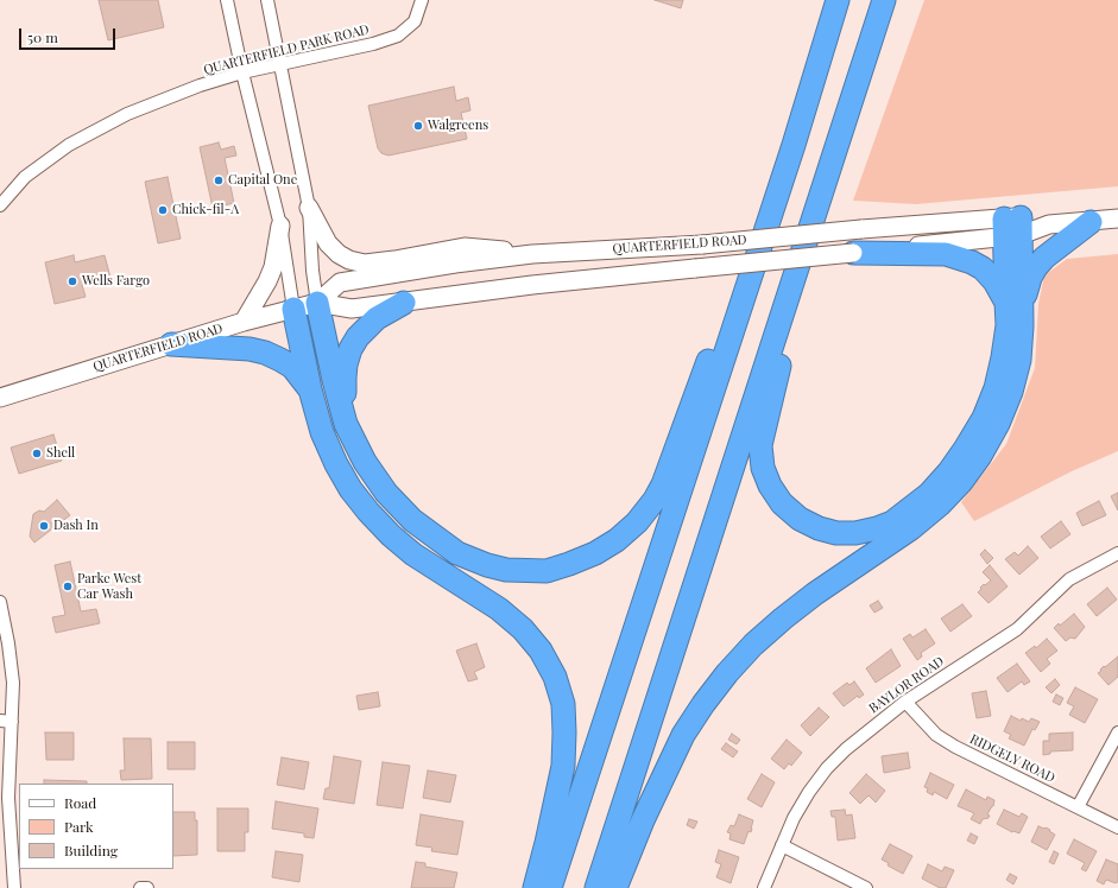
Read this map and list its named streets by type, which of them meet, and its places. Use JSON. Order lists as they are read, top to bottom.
{
  "streets": {
    "main road": ["QUARTERFIELD ROAD"],
    "street": ["QUARTERFIELD PARK ROAD", "BAYLOR ROAD", "RIDGELY ROAD"]
  },
  "crossings": [
    ["BAYLOR ROAD", "RIDGELY ROAD"]
  ],
  "places": [
    "Walgreens",
    "Capital One",
    "Chick-fil-A",
    "Wells Fargo",
    "Shell",
    "Dash In",
    "Parke West Car Wash"
  ],
  "legend": ["Road", "Park", "Building"],
  "scale_bar": "50 m"
}
